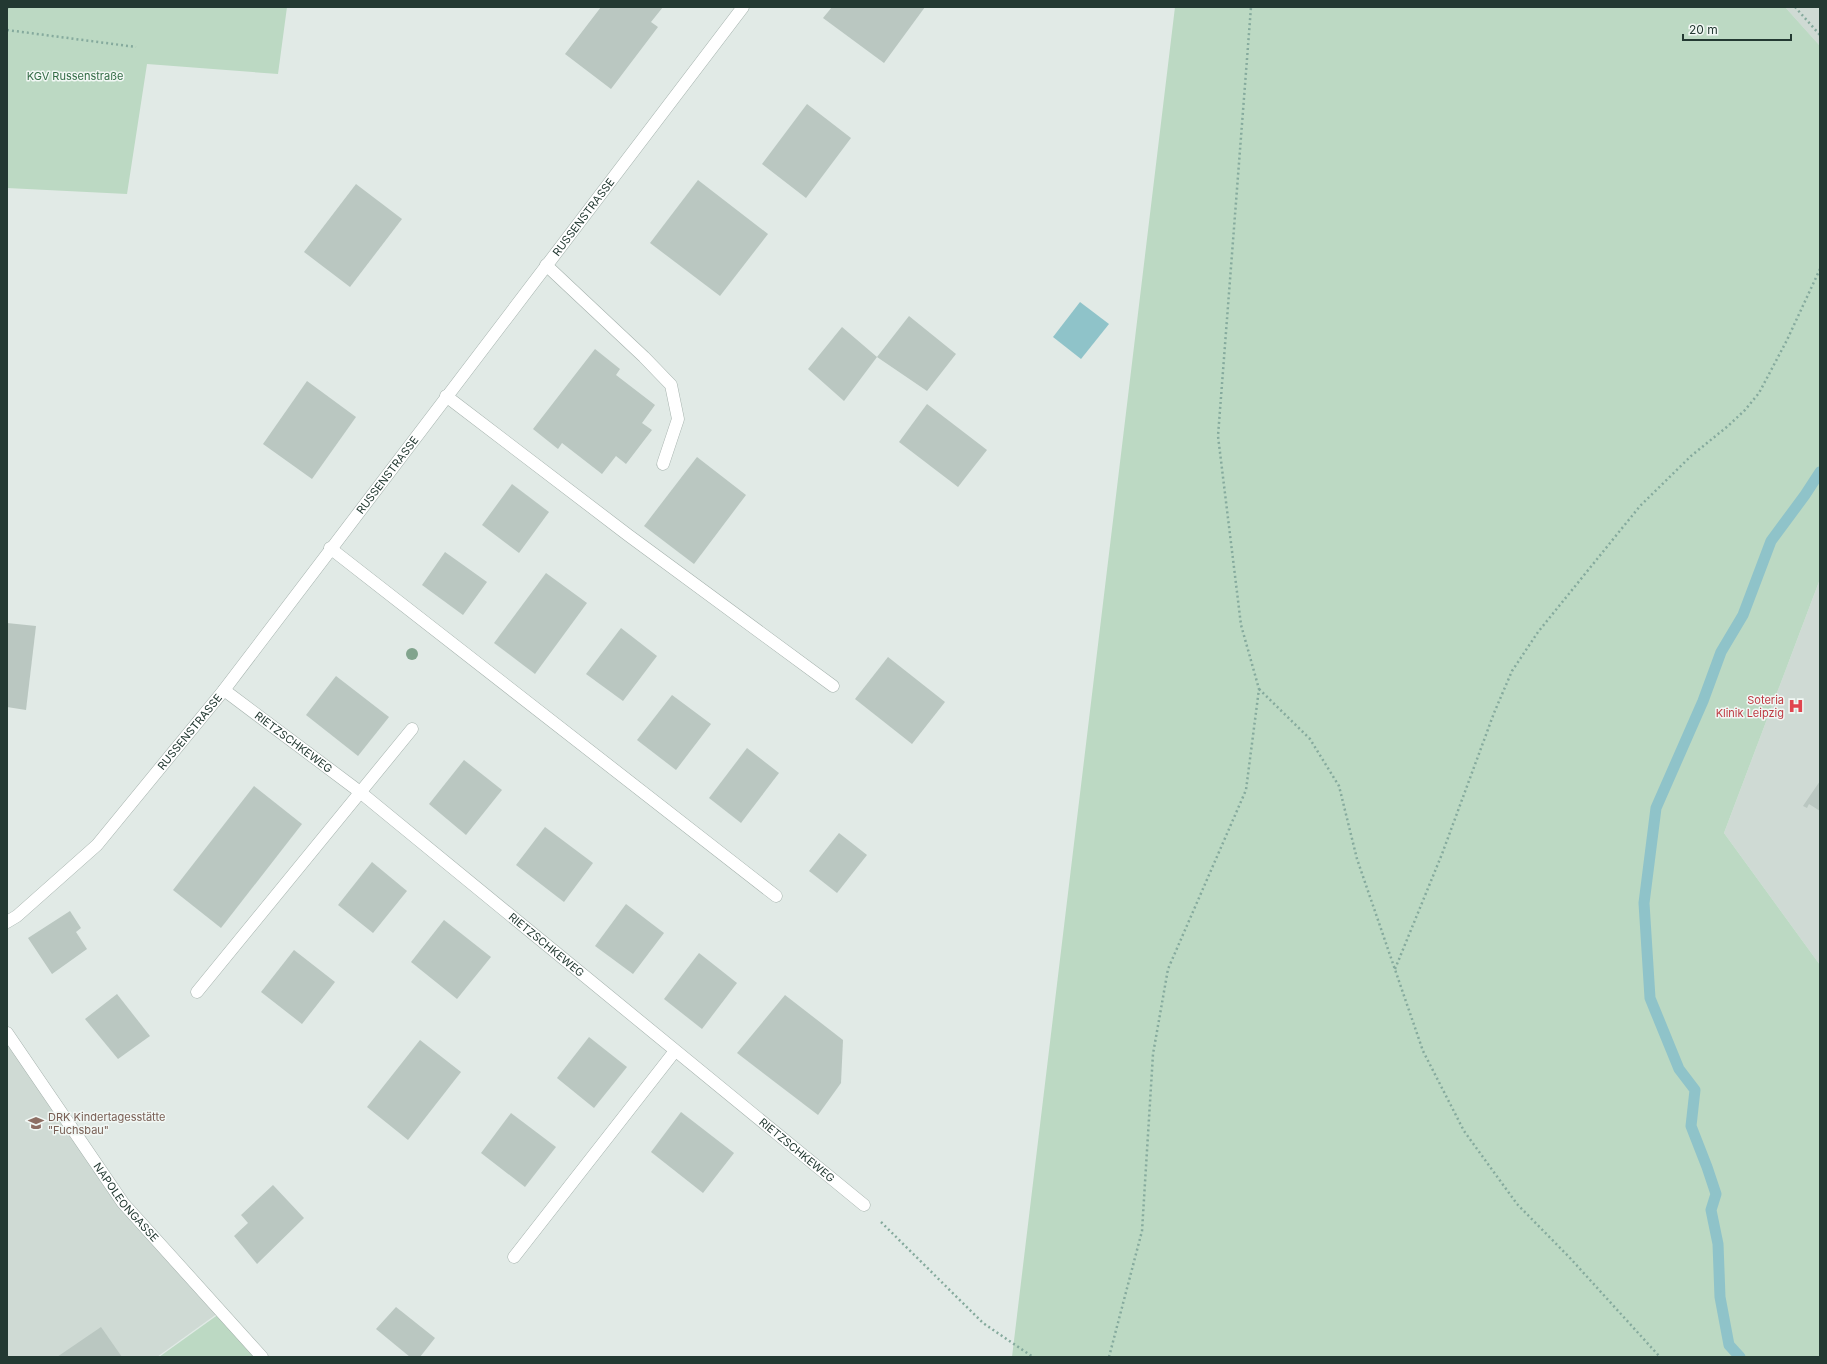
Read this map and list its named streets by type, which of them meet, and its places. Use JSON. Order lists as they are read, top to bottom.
{
  "streets": {
    "street": ["RUSSENSTRASSE", "RIETZSCHKEWEG", "NAPOLEONGASSE"]
  },
  "crossings": [
    ["RUSSENSTRASSE", "RIETZSCHKEWEG"]
  ],
  "parks": ["KGV Russenstraße"],
  "places": {
    "hospital": ["Soteria Klinik Leipzig"],
    "school or university": ["DRK Kindertagesstätte \"Fuchsbau\""]
  },
  "scale_bar": "20 m"
}
